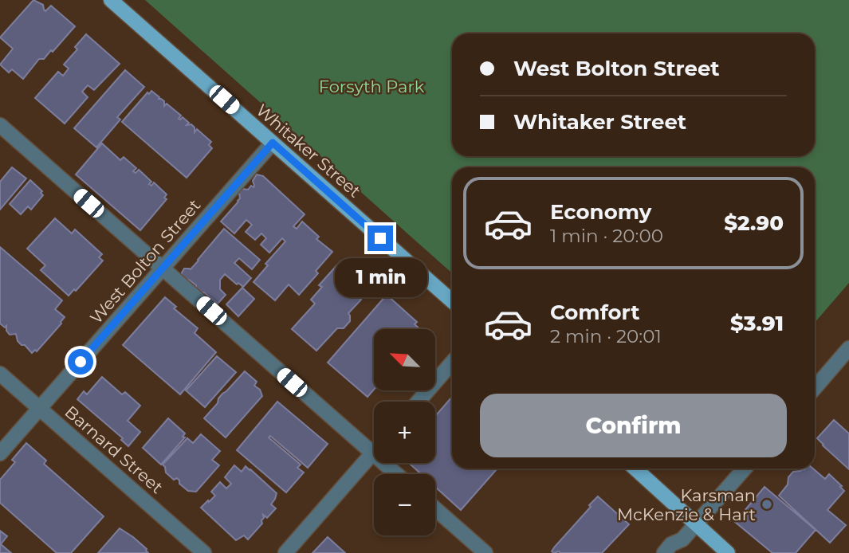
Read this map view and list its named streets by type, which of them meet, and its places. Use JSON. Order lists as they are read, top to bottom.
{
  "streets": {
    "main road": ["Whitaker Street"],
    "street": ["West Bolton Street", "Barnard Street"]
  },
  "crossings": [
    ["Whitaker Street", "West Bolton Street"],
    ["West Bolton Street", "Barnard Street"]
  ],
  "parks": ["Forsyth Park"],
  "places": ["Karsman McKenzie & Hart"],
  "north": "top left",
  "page": {
    "banner": ["West Bolton Street", "Whitaker Street"],
    "list": [
      {
        "name": "Economy",
        "note": "1 min · 20:00",
        "value": "$2.90"
      },
      {
        "name": "Comfort",
        "note": "2 min · 20:01",
        "value": "$3.91"
      }
    ],
    "bubble": "1 min",
    "map_buttons": ["+", "−"],
    "buttons": "Confirm"
  }
}
